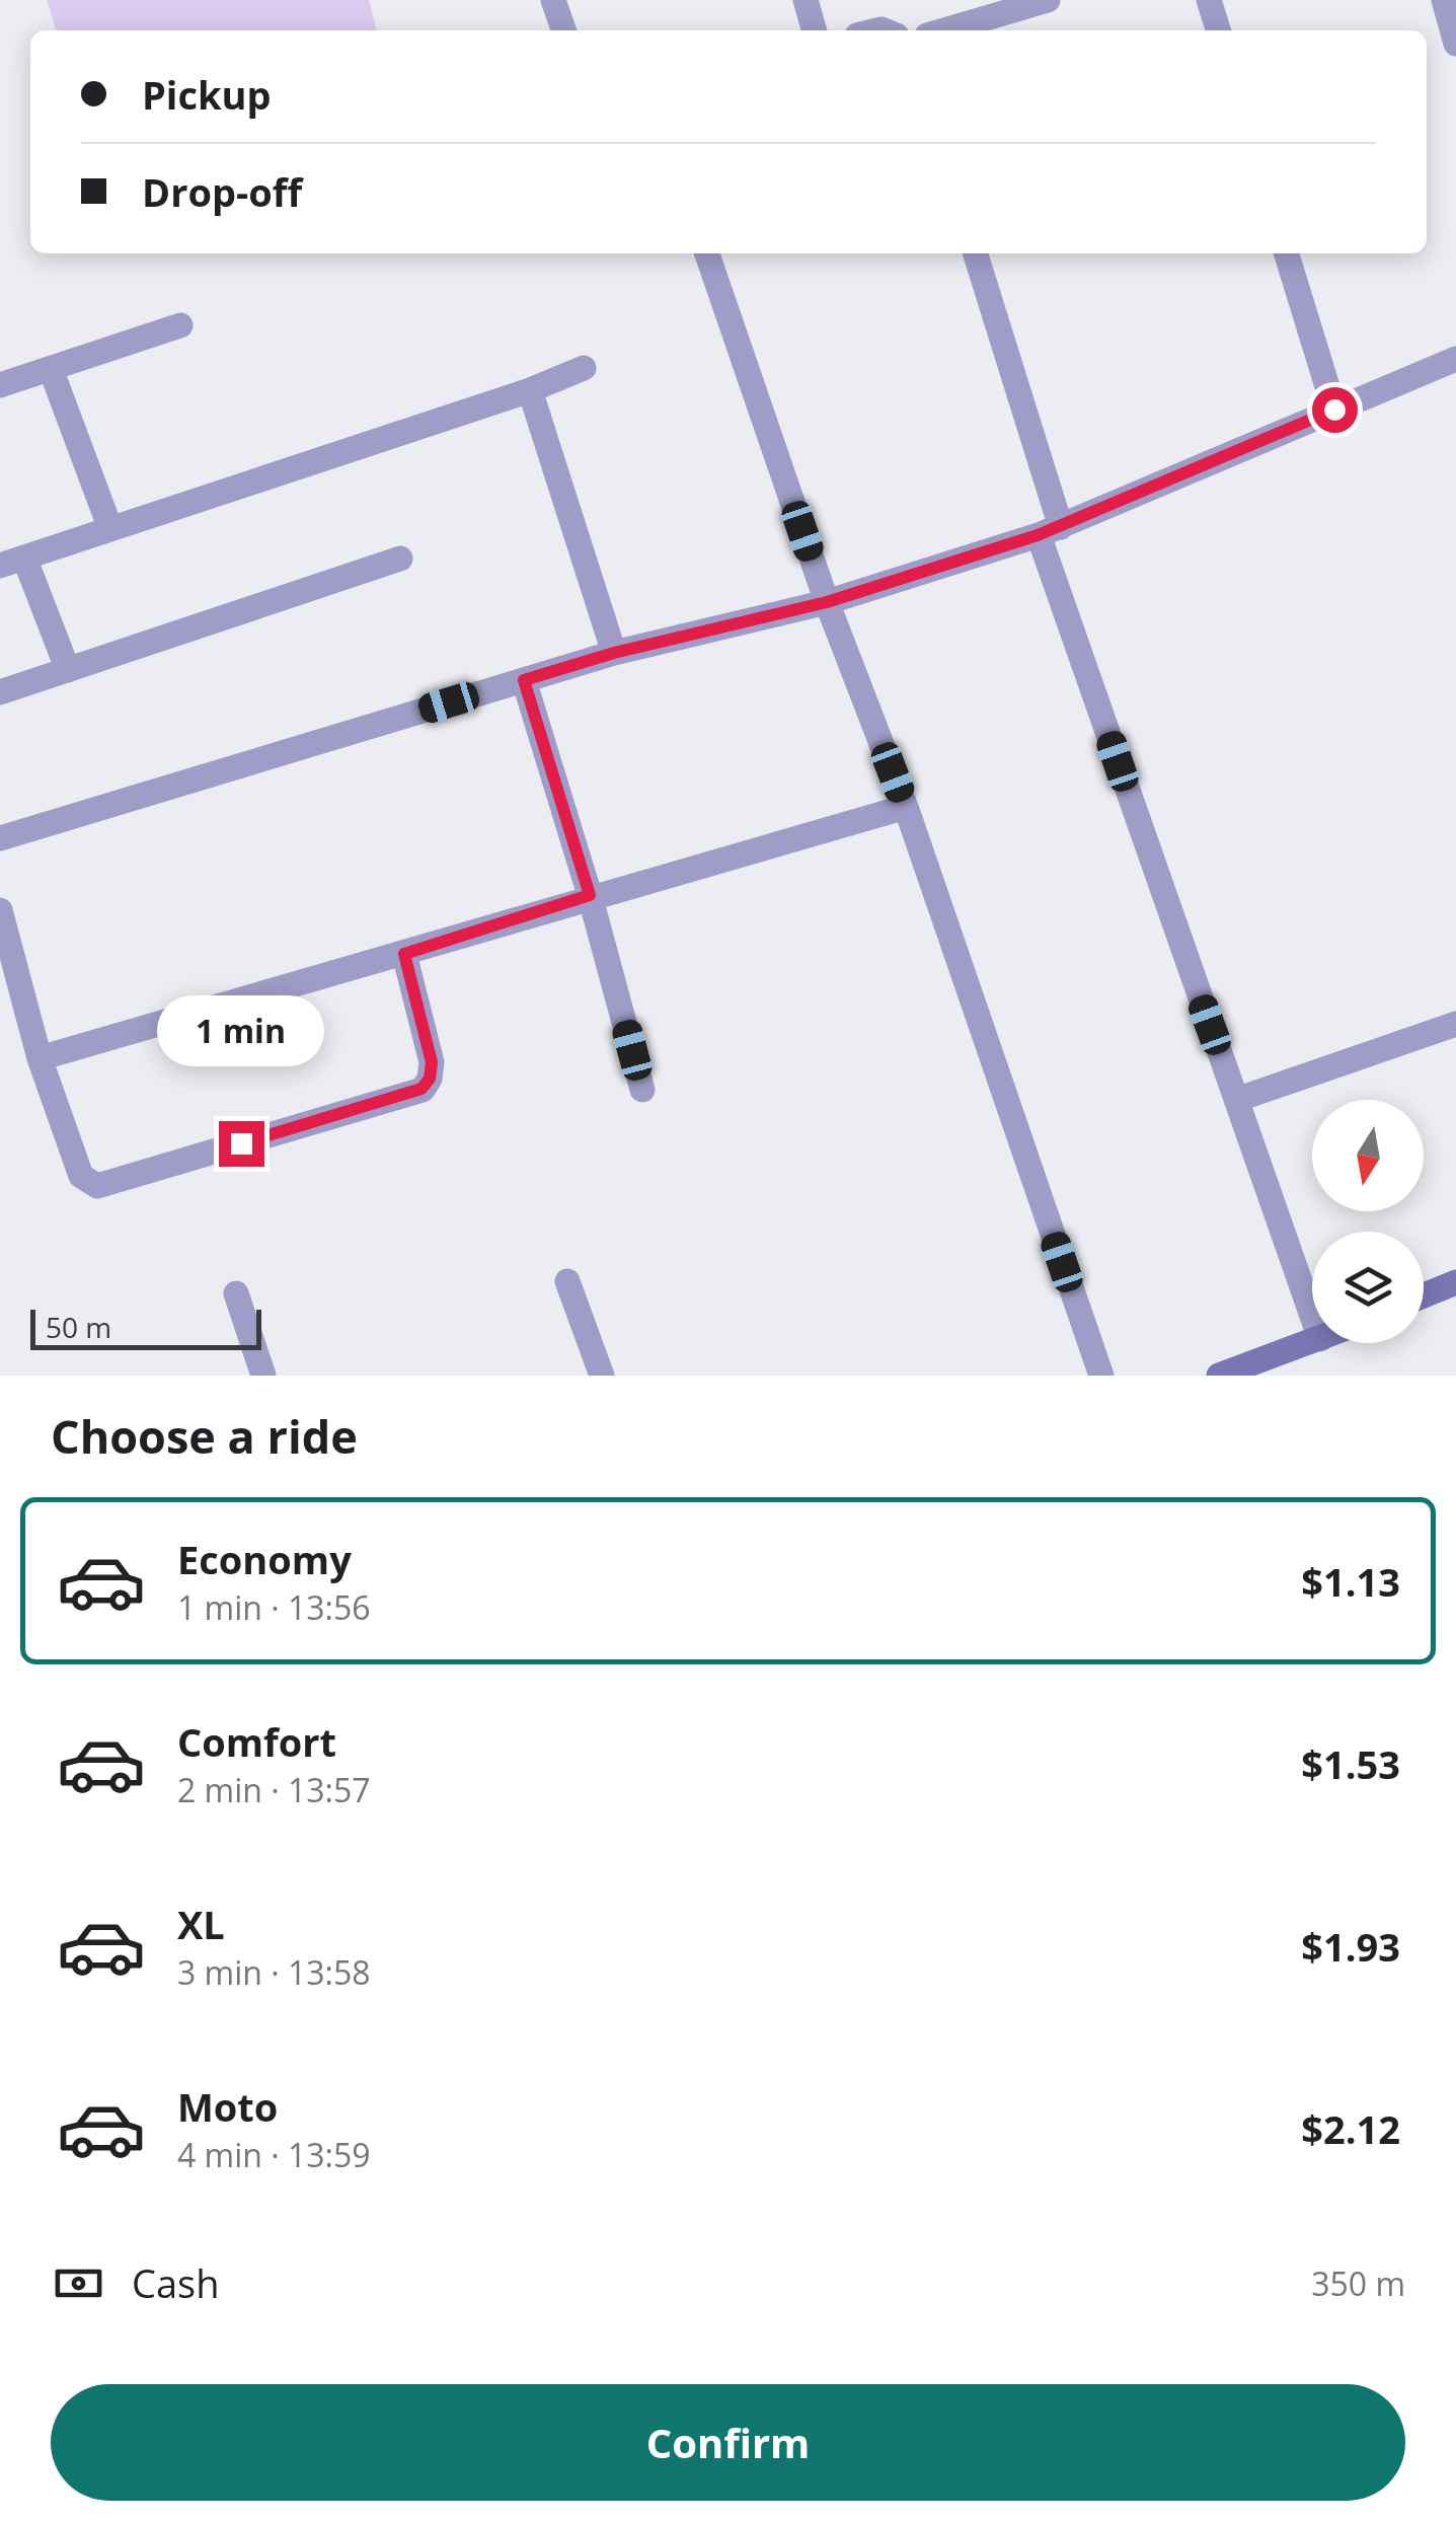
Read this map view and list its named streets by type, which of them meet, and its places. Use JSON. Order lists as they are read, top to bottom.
{
  "scale_bar": "50 m",
  "north": "bottom",
  "page": {
    "banner": ["Pickup", "Drop-off"],
    "bubble": "1 min",
    "scale": "50 m",
    "heading": "Choose a ride",
    "list": [
      {
        "name": "Economy",
        "note": "1 min · 13:56",
        "value": "$1.13"
      },
      {
        "name": "Comfort",
        "note": "2 min · 13:57",
        "value": "$1.53"
      },
      {
        "name": "XL",
        "note": "3 min · 13:58",
        "value": "$1.93"
      },
      {
        "name": "Moto",
        "note": "4 min · 13:59",
        "value": "$2.12"
      }
    ],
    "pay": ["Cash", "350 m"],
    "buttons": "Confirm"
  }
}
